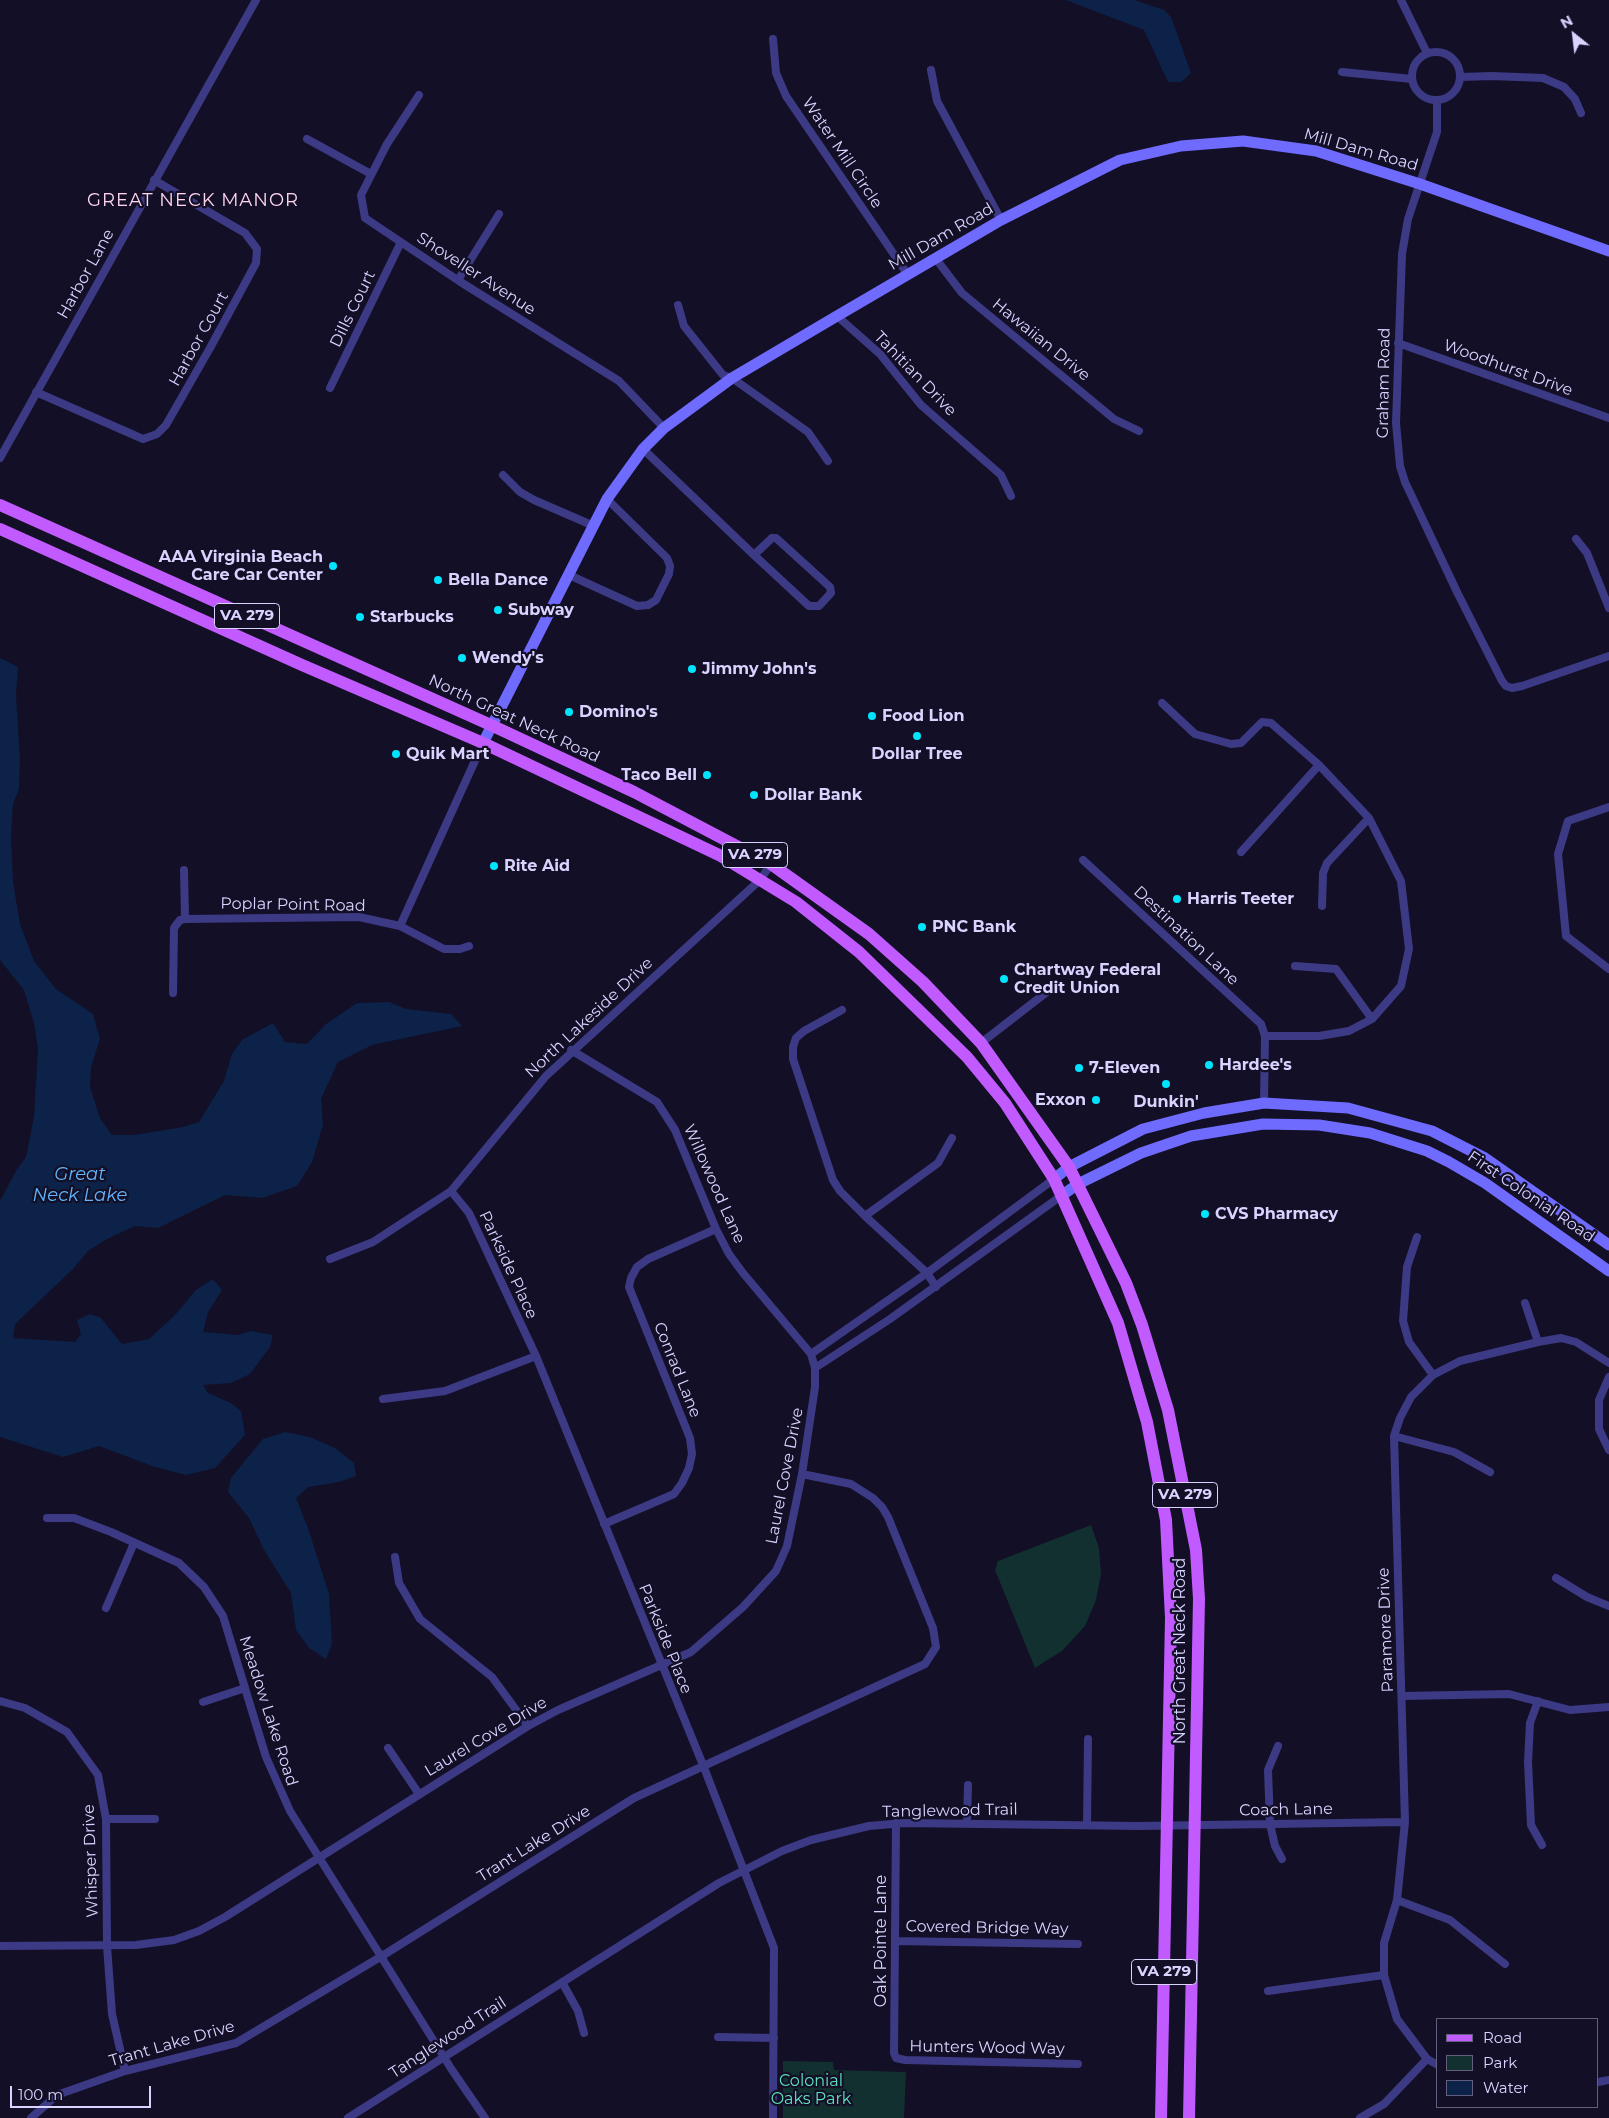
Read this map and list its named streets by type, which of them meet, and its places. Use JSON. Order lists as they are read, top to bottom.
{
  "streets": {
    "main road": ["VA 279", "North Great Neck Road"],
    "street": [
      "Mill Dam Road",
      "Water Mill Circle",
      "Harbor Lane",
      "Shoveller Avenue",
      "Dills Court",
      "Harbor Court",
      "Hawaiian Drive",
      "Woodhurst Drive",
      "Tahitian Drive",
      "Graham Road",
      "Poplar Point Road",
      "Destination Lane",
      "North Lakeside Drive",
      "Willowood Lane",
      "First Colonial Road",
      "Parkside Place",
      "Conrad Lane",
      "Laurel Cove Drive",
      "Paramore Drive",
      "Meadow Lake Road",
      "Coach Lane",
      "Tanglewood Trail",
      "Trant Lake Drive",
      "Whisper Drive",
      "Covered Bridge Way",
      "Oak Pointe Lane",
      "Hunters Wood Way"
    ]
  },
  "crossings": [
    ["Mill Dam Road", "Water Mill Circle"],
    ["Mill Dam Road", "Shoveller Avenue"],
    ["Mill Dam Road", "Hawaiian Drive"],
    ["Mill Dam Road", "Tahitian Drive"],
    ["Mill Dam Road", "Graham Road"],
    ["Mill Dam Road", "North Great Neck Road"],
    ["Harbor Lane", "Harbor Court"],
    ["Shoveller Avenue", "Dills Court"],
    ["Woodhurst Drive", "Graham Road"],
    ["North Great Neck Road", "North Lakeside Drive"],
    ["North Great Neck Road", "First Colonial Road"],
    ["North Great Neck Road", "Coach Lane"],
    ["North Great Neck Road", "Tanglewood Trail"],
    ["North Lakeside Drive", "Willowood Lane"],
    ["North Lakeside Drive", "Parkside Place"],
    ["Willowood Lane", "Conrad Lane"],
    ["Willowood Lane", "Laurel Cove Drive"],
    ["Parkside Place", "Conrad Lane"],
    ["Parkside Place", "Laurel Cove Drive"],
    ["Parkside Place", "Tanglewood Trail"],
    ["Parkside Place", "Trant Lake Drive"],
    ["Laurel Cove Drive", "Meadow Lake Road"],
    ["Laurel Cove Drive", "Trant Lake Drive"],
    ["Laurel Cove Drive", "Whisper Drive"],
    ["Paramore Drive", "Coach Lane"],
    ["Meadow Lake Road", "Tanglewood Trail"],
    ["Meadow Lake Road", "Trant Lake Drive"],
    ["Coach Lane", "Tanglewood Trail"],
    ["Tanglewood Trail", "Oak Pointe Lane"],
    ["Trant Lake Drive", "Whisper Drive"],
    ["Covered Bridge Way", "Oak Pointe Lane"],
    ["Oak Pointe Lane", "Hunters Wood Way"]
  ],
  "districts": ["GREAT NECK MANOR"],
  "water": ["Great Neck Lake"],
  "parks": ["Colonial Oaks Park"],
  "places": [
    "AAA Virginia Beach Care Car Center",
    "Bella Dance",
    "Subway",
    "Starbucks",
    "Wendy's",
    "Jimmy John's",
    "Domino's",
    "Food Lion",
    "Dollar Tree",
    "Quik Mart",
    "Taco Bell",
    "Dollar Bank",
    "Rite Aid",
    "Harris Teeter",
    "PNC Bank",
    "Chartway Federal Credit Union",
    "Hardee's",
    "7-Eleven",
    "Dunkin'",
    "Exxon",
    "CVS Pharmacy"
  ],
  "legend": ["Road", "Park", "Water"],
  "scale_bar": "100 m",
  "north": "top left"
}
